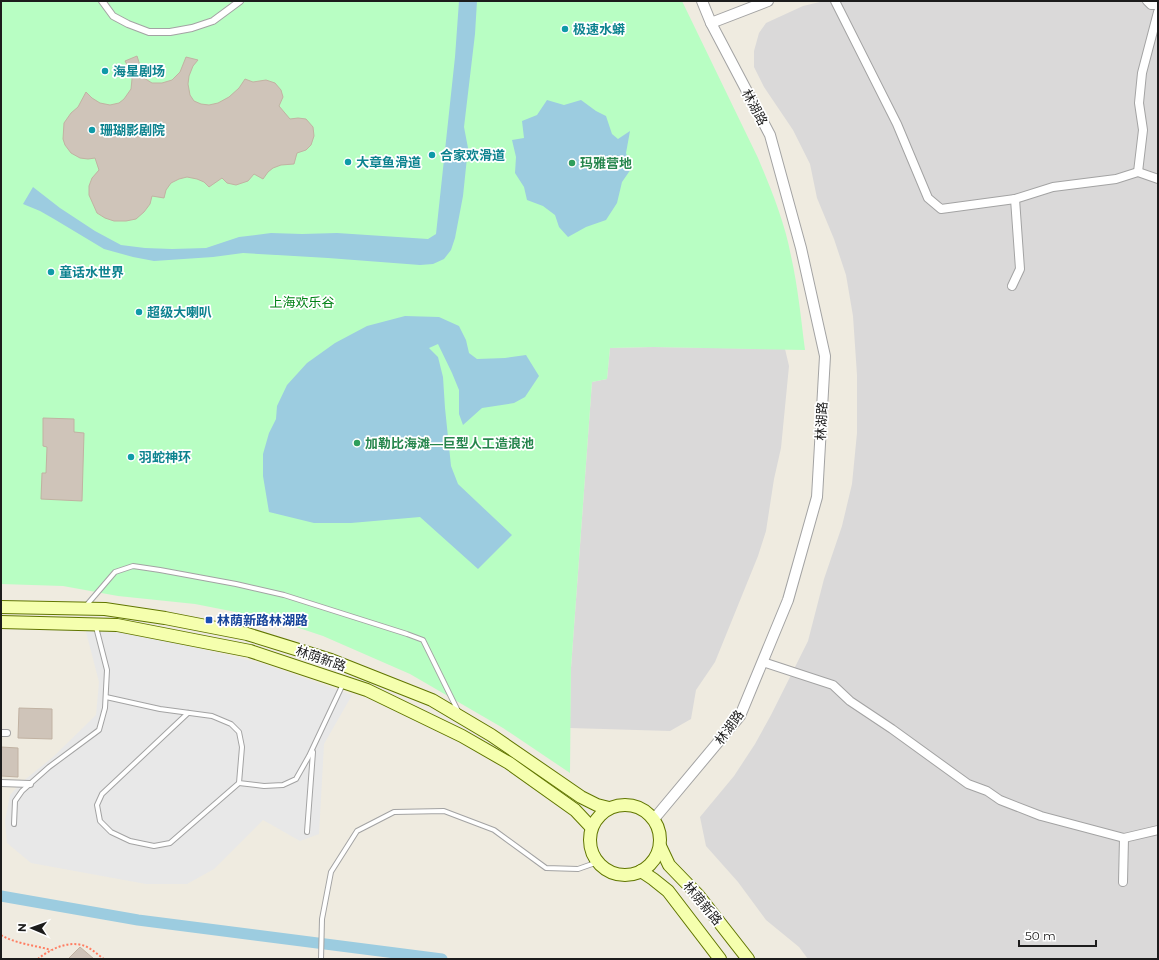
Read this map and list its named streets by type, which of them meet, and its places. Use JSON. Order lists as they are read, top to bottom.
{
  "streets": {
    "main road": ["林荫新路"],
    "street": ["林湖路"]
  },
  "crossings": [
    ["林湖路", "林荫新路"]
  ],
  "parks": ["上海欢乐谷"],
  "places": {
    "other": [
      "极速水蟒",
      "海星剧场",
      "珊瑚影剧院",
      "合家欢滑道",
      "大章鱼滑道",
      "玛雅营地",
      "童话水世界",
      "超级大喇叭",
      "加勒比海滩—巨型人工造浪池",
      "羽蛇神环"
    ],
    "transit": ["林荫新路林湖路"]
  },
  "scale_bar": "50 m",
  "north": "left"
}
